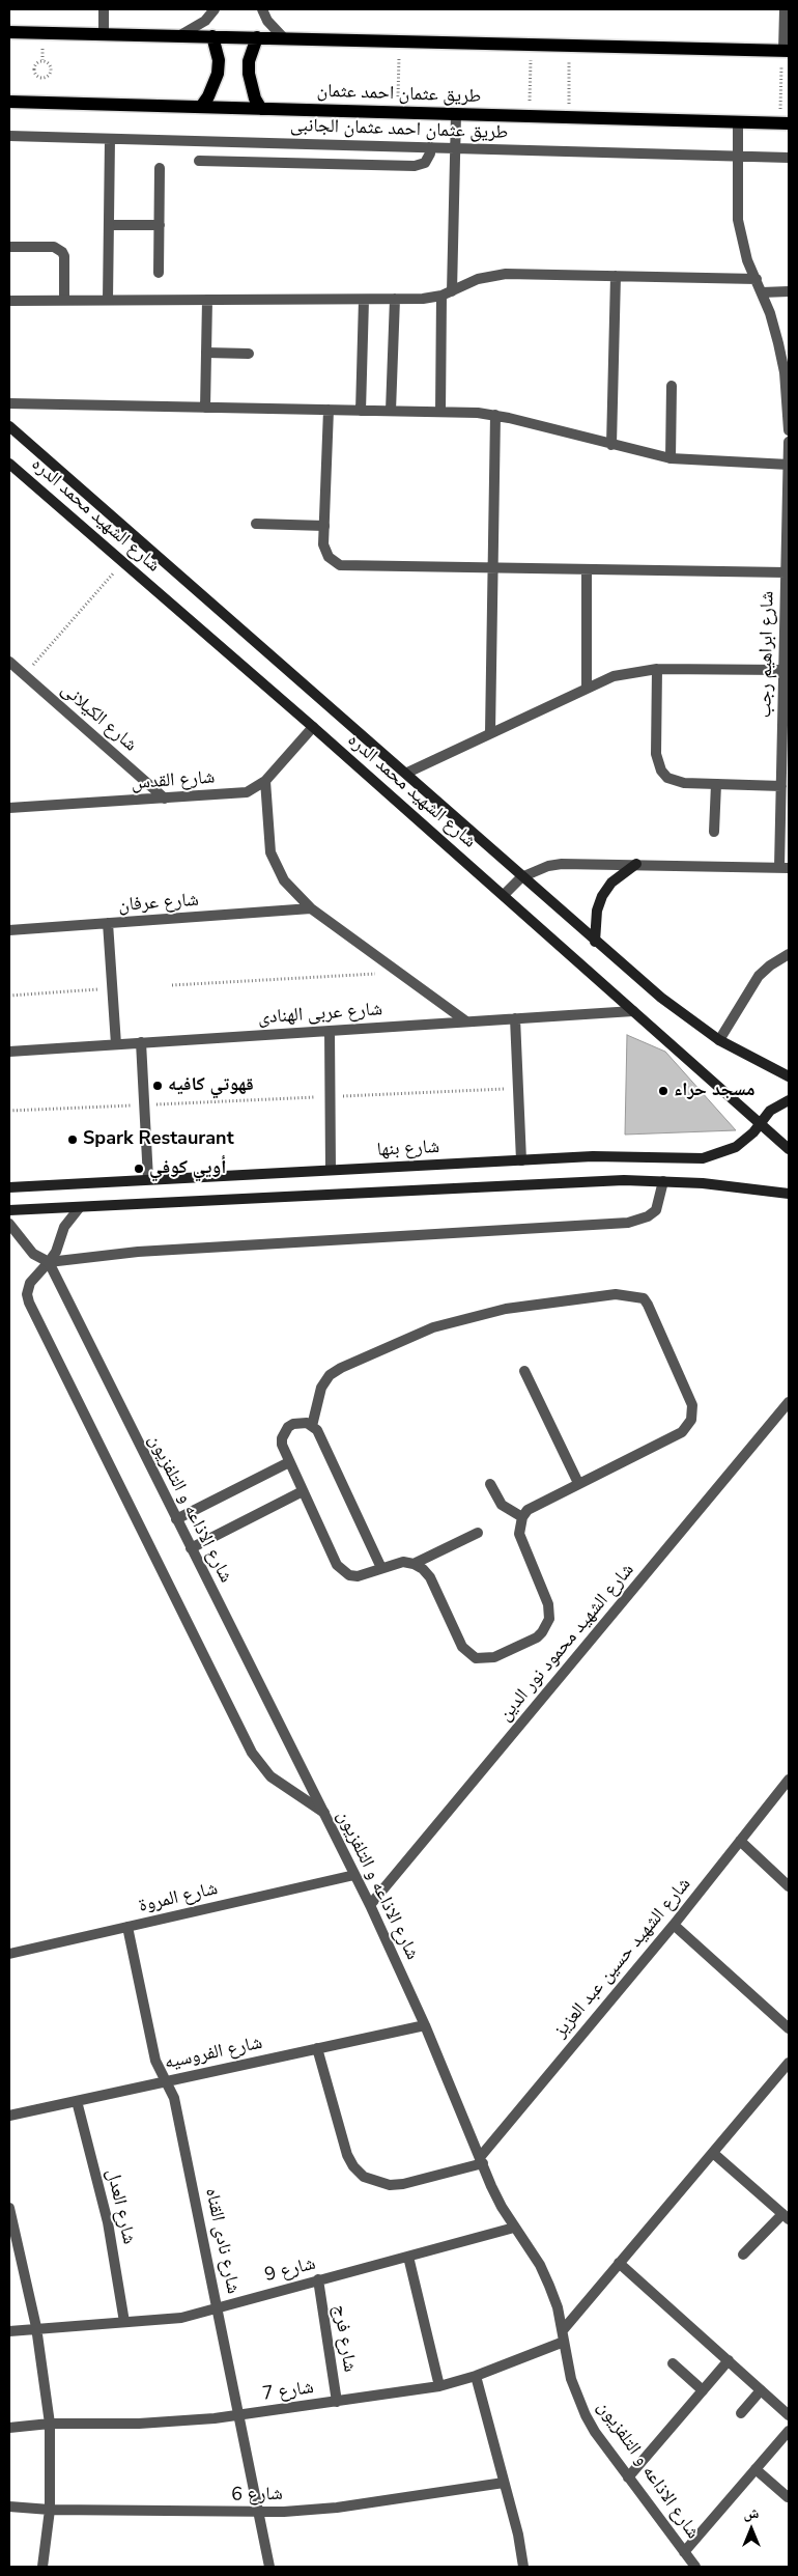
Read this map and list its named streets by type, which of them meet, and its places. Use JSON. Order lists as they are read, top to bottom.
{
  "streets": {
    "main road": ["طريق عثمان احمد عثمان", "شارع الشهيد محمد الدره", "شارع بنها"],
    "street": [
      "طريق عثمان احمد عثمان الجانبى",
      "شارع ابراهيم رجب",
      "شارع الكيلانى",
      "شارع القدس",
      "شارع عرفان",
      "شارع عربى الهنادى",
      "شارع الاذاعه و التلفزيون",
      "شارع الشهيد محمود نور الدين",
      "شارع المروة",
      "شارع الشهيد حسين عبد العزيز",
      "شارع الفروسيه",
      "شارع العدل",
      "شارع نادى القناه",
      "شارع 9",
      "شارع فرج",
      "شارع 7",
      "شارع 6"
    ]
  },
  "crossings": [
    ["شارع الشهيد محمد الدره", "شارع القدس"],
    ["شارع الشهيد محمد الدره", "شارع عربى الهنادى"],
    ["شارع الشهيد محمد الدره", "شارع بنها"],
    ["شارع الكيلانى", "شارع القدس"],
    ["شارع الاذاعه و التلفزيون", "شارع الشهيد محمود نور الدين"],
    ["شارع الاذاعه و التلفزيون", "شارع المروة"],
    ["شارع الاذاعه و التلفزيون", "شارع الشهيد حسين عبد العزيز"],
    ["شارع الاذاعه و التلفزيون", "شارع الفروسيه"],
    ["شارع الاذاعه و التلفزيون", "شارع 9"],
    ["شارع الاذاعه و التلفزيون", "شارع 7"],
    ["شارع المروة", "شارع نادى القناه"],
    ["شارع الفروسيه", "شارع العدل"],
    ["شارع الفروسيه", "شارع نادى القناه"],
    ["شارع العدل", "شارع 9"],
    ["شارع نادى القناه", "شارع 9"],
    ["شارع نادى القناه", "شارع 7"],
    ["شارع نادى القناه", "شارع 6"],
    ["شارع 9", "شارع فرج"],
    ["شارع فرج", "شارع 7"]
  ],
  "places": [
    "قهوتي كافيه",
    "مسجد حراء",
    "Spark Restaurant",
    "أويي كوفي"
  ],
  "north": "top"
}
